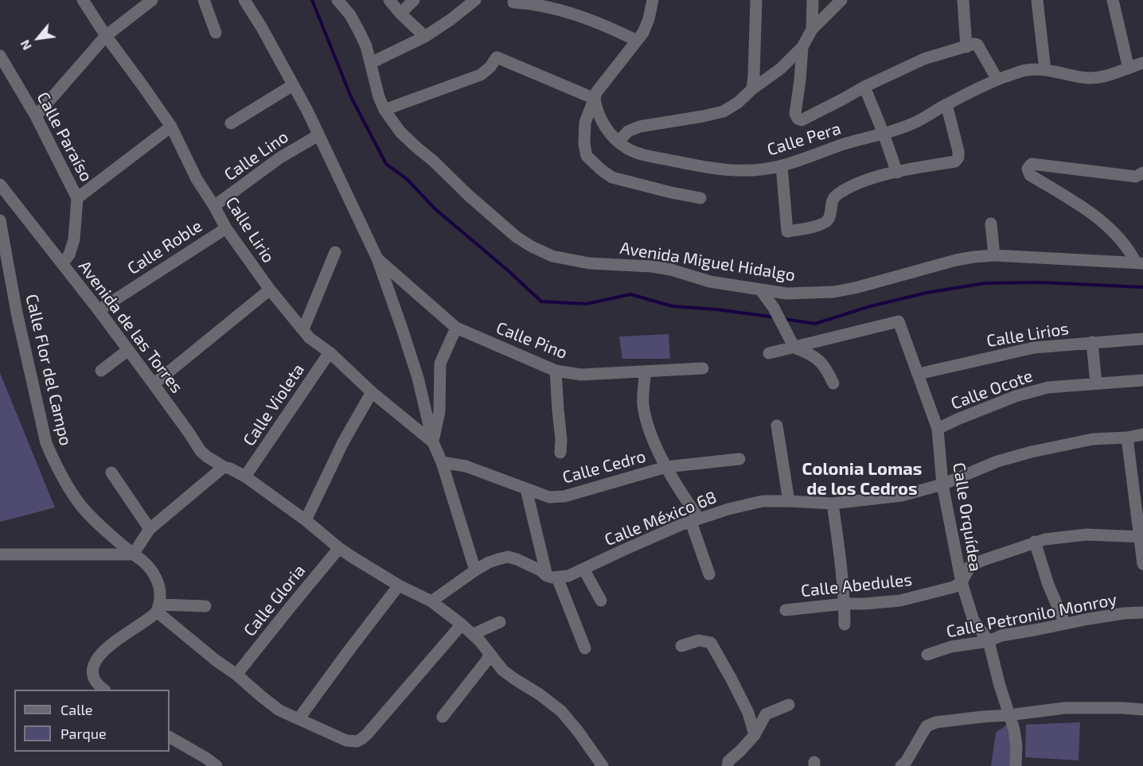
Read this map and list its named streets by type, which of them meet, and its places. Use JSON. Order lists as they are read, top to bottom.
{
  "streets": {
    "street": [
      "Calle Paraíso",
      "Calle Pera",
      "Calle Lino",
      "Calle Lirio",
      "Calle Roble",
      "Avenida Miguel Hidalgo",
      "Avenida de las Torres",
      "Calle Lirios",
      "Calle Pino",
      "Calle Flor del Campo",
      "Calle Ocote",
      "Calle Violeta",
      "Calle Cedro",
      "Calle Orquídea",
      "Calle México 68",
      "Calle Abedules",
      "Calle Gloria",
      "Calle Petronilo Monroy"
    ]
  },
  "crossings": [
    ["Calle Paraíso", "Avenida de las Torres"],
    ["Calle Lino", "Calle Lirio"],
    ["Calle Lino", "Calle Pino"],
    ["Calle Lirio", "Calle Roble"],
    ["Calle Lirio", "Calle Pino"],
    ["Calle Lirio", "Calle Violeta"],
    ["Calle Roble", "Avenida de las Torres"],
    ["Avenida de las Torres", "Calle Violeta"],
    ["Avenida de las Torres", "Calle Gloria"],
    ["Calle Lirios", "Calle Orquídea"],
    ["Calle Pino", "Calle Cedro"],
    ["Calle Ocote", "Calle Orquídea"],
    ["Calle Orquídea", "Calle México 68"],
    ["Calle Orquídea", "Calle Abedules"],
    ["Calle Orquídea", "Calle Petronilo Monroy"]
  ],
  "districts": ["Colonia Lomas de los Cedros"],
  "legend": ["Calle", "Parque"],
  "north": "bottom left"
}
